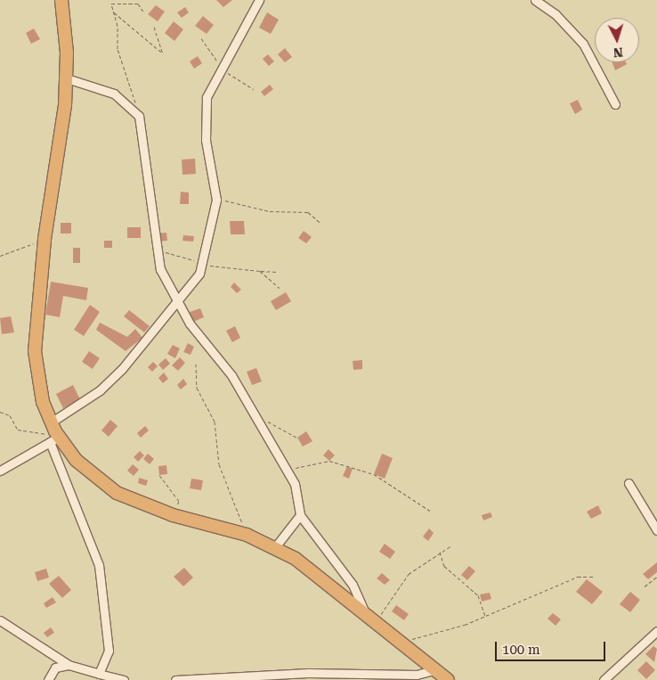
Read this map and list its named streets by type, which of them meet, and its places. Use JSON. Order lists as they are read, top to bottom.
{
  "scale_bar": "100 m",
  "north": "bottom"
}
